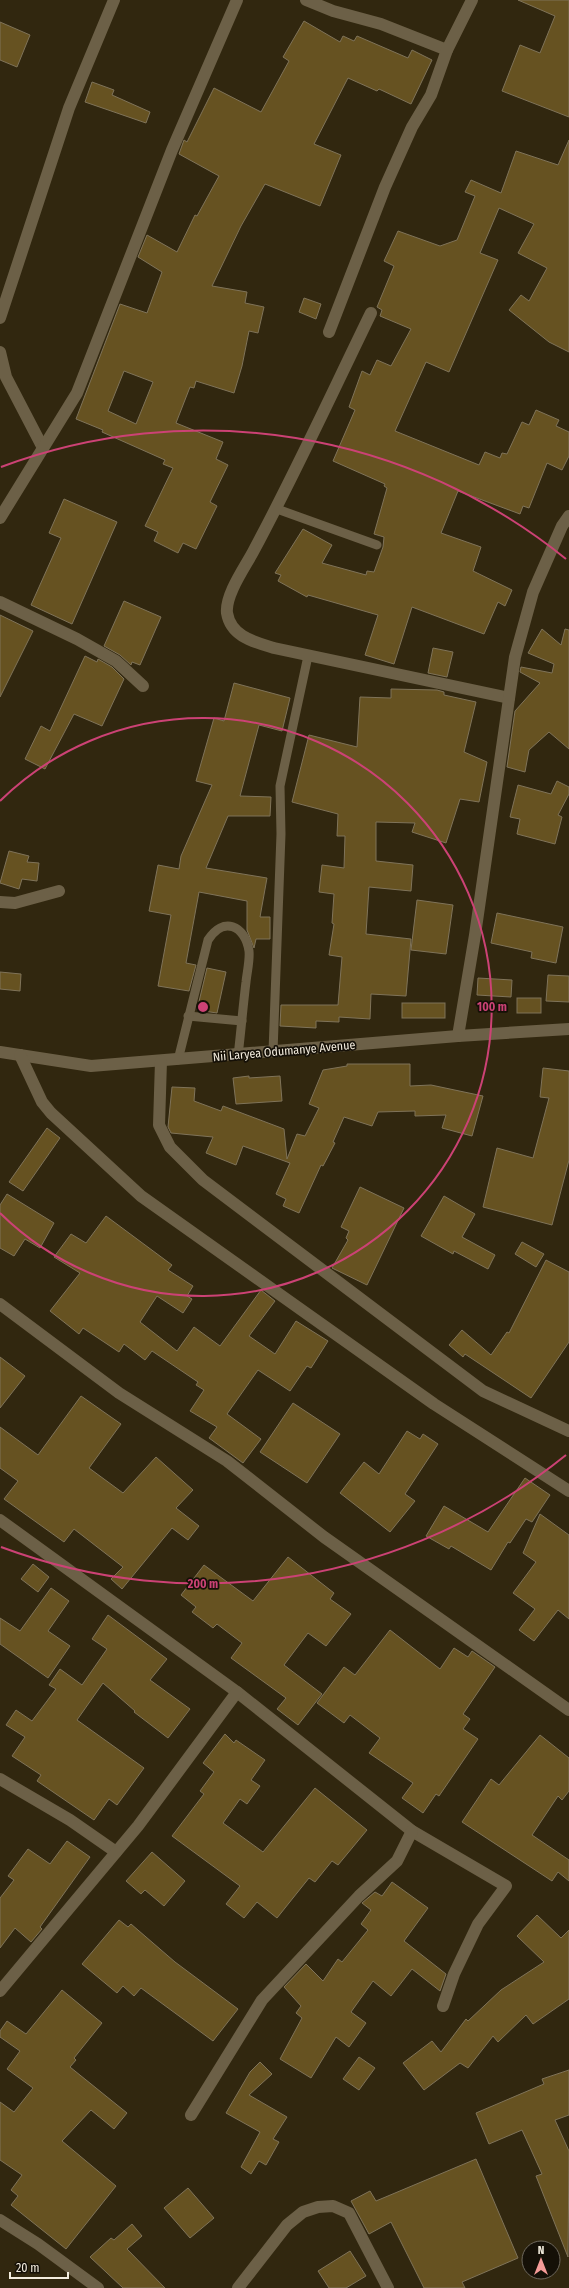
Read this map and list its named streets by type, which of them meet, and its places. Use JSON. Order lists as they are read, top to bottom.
{
  "streets": {
    "street": ["Nii Laryea Odumanye Avenue"]
  },
  "scale_bar": "20 m",
  "north": "top",
  "rings": ["100 m", "200 m"]
}
